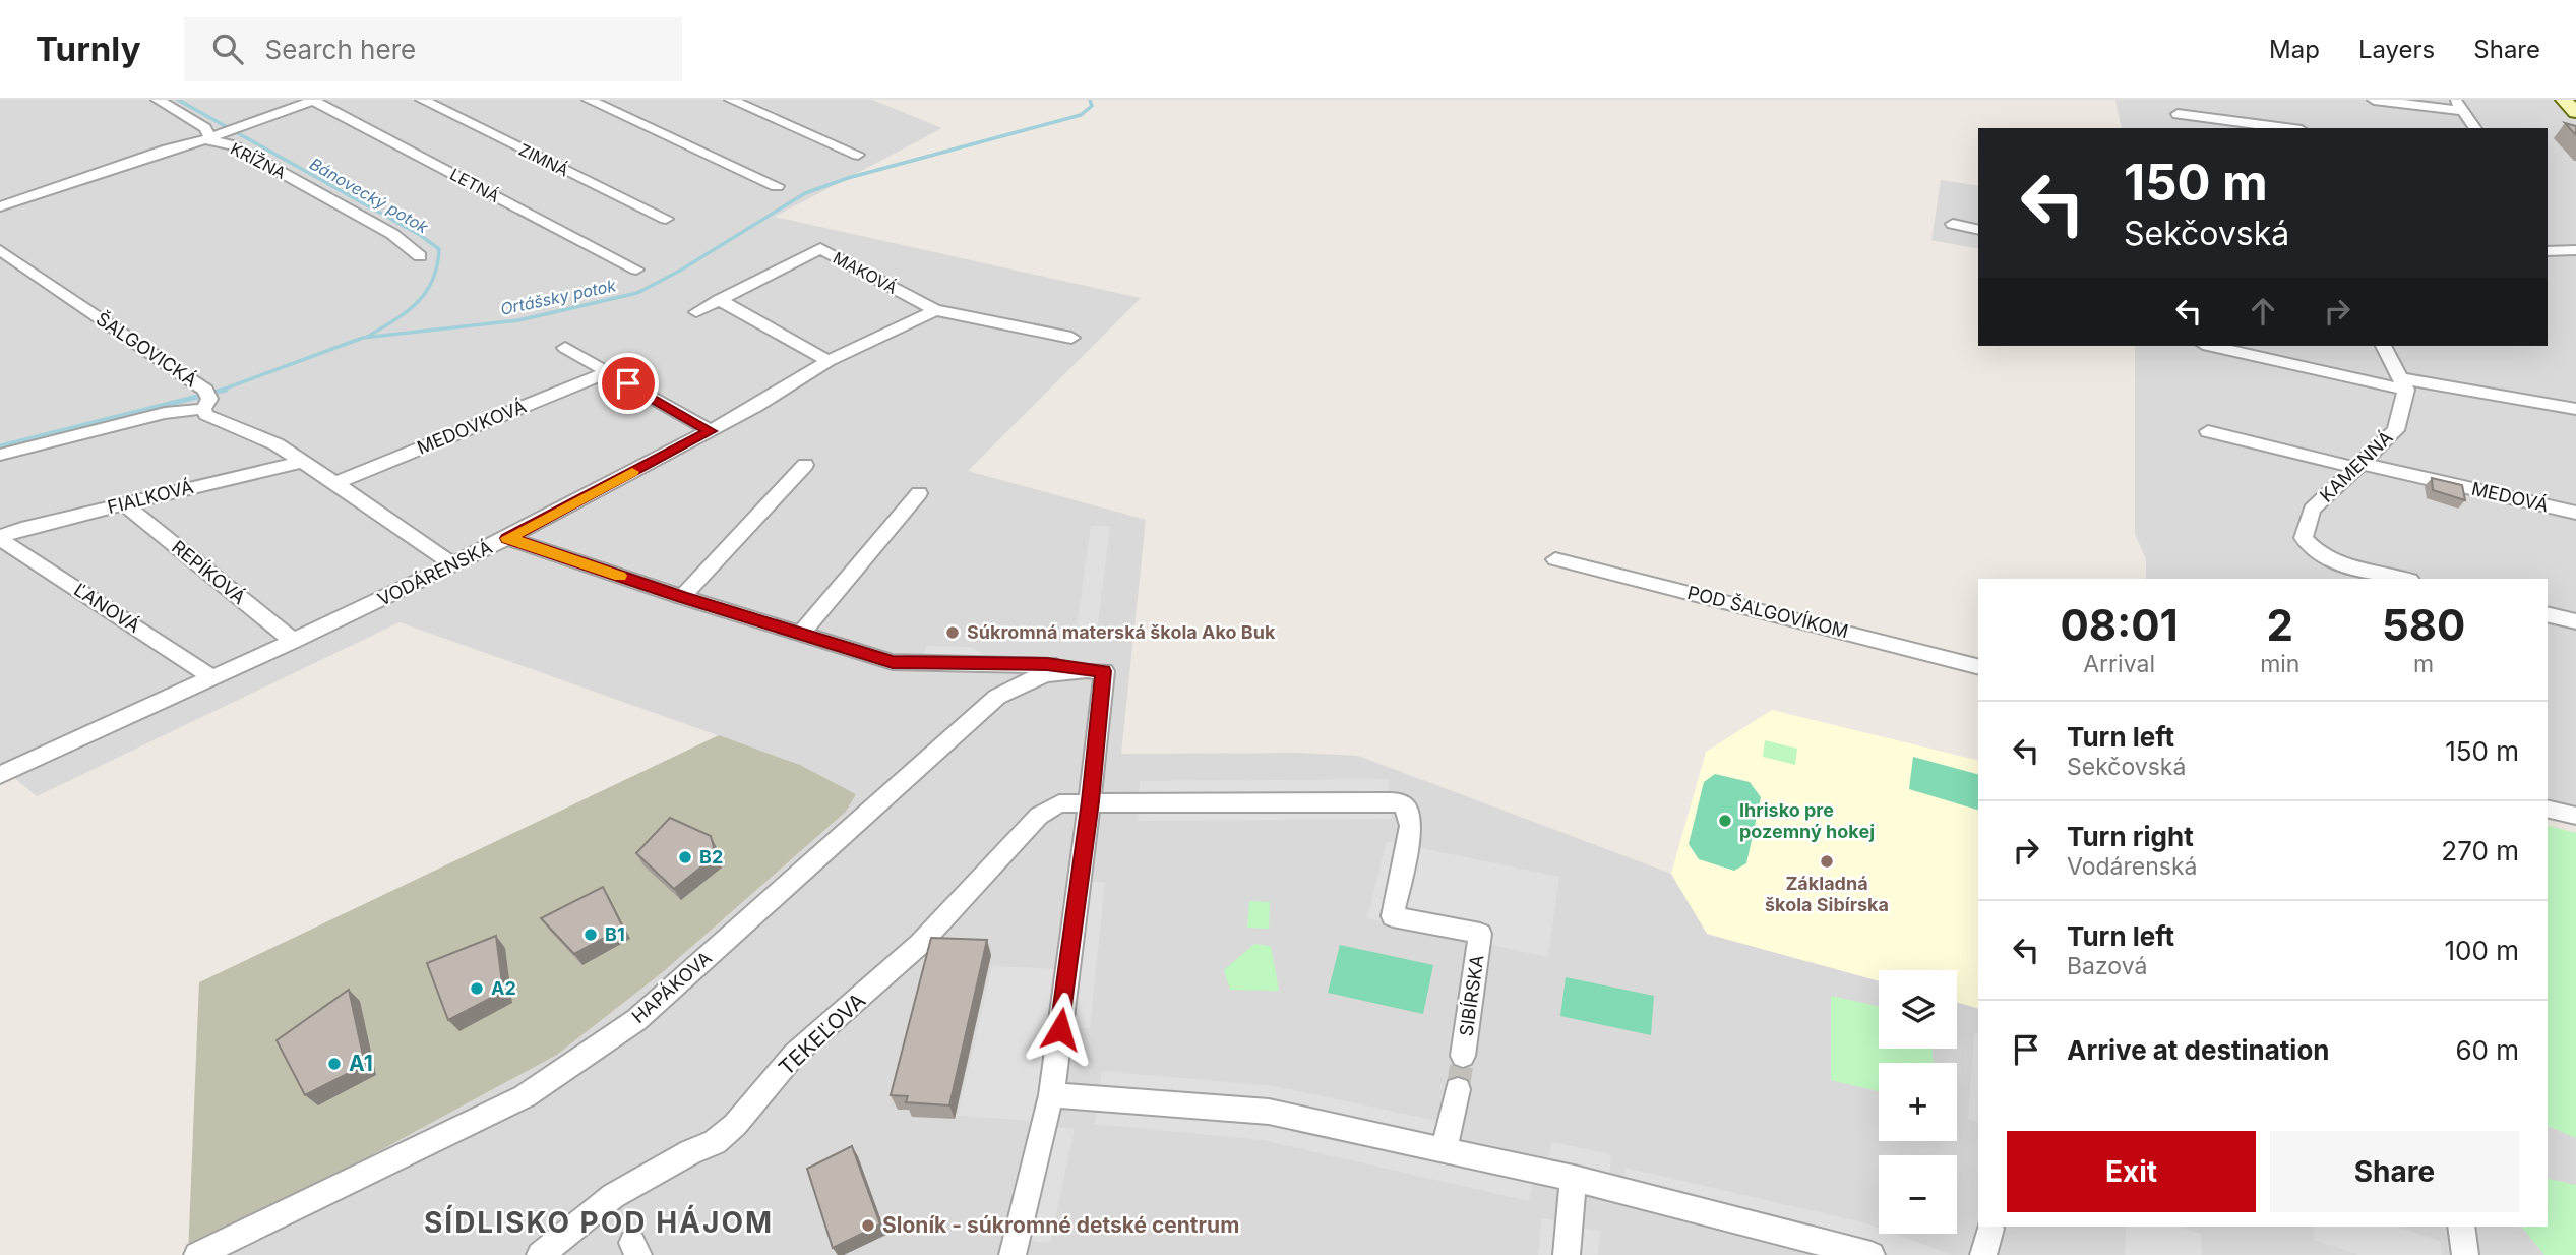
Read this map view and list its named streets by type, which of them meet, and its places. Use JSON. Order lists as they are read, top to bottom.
{
  "streets": {
    "street": [
      "ZIMNÁ",
      "KRÍŽNA",
      "LETNÁ",
      "MAKOVÁ",
      "ŠALGOVICKÁ",
      "MEDOVKOVÁ",
      "KAMENNÁ",
      "FIALKOVÁ",
      "MEDOVÁ",
      "REPÍKOVÁ",
      "VODÁRENSKÁ",
      "ĽANOVÁ",
      "POD ŠALGOVÍKOM",
      "HAPÁKOVA",
      "SIBÍRSKA",
      "TEKEĽOVA"
    ]
  },
  "crossings": [
    ["MAKOVÁ", "VODÁRENSKÁ"],
    ["ŠALGOVICKÁ", "MEDOVKOVÁ"],
    ["ŠALGOVICKÁ", "FIALKOVÁ"],
    ["ŠALGOVICKÁ", "VODÁRENSKÁ"],
    ["KAMENNÁ", "MEDOVÁ"],
    ["FIALKOVÁ", "REPÍKOVÁ"],
    ["FIALKOVÁ", "ĽANOVÁ"],
    ["REPÍKOVÁ", "VODÁRENSKÁ"],
    ["VODÁRENSKÁ", "ĽANOVÁ"],
    ["HAPÁKOVA", "TEKEĽOVA"],
    ["SIBÍRSKA", "TEKEĽOVA"]
  ],
  "districts": ["SÍDLISKO POD HÁJOM"],
  "water": ["Bánovecký potok", "Ortášsky potok"],
  "places": [
    "Súkromná materská škola Ako Buk",
    "Ihrisko pre pozemný hokej",
    "B2",
    "Základná škola Sibírska",
    "B1",
    "A2",
    "A1",
    "Sloník - súkromné detské centrum"
  ],
  "page": {
    "header": "Turnly",
    "search": "Search here",
    "nav": ["Map", "Layers", "Share"],
    "turn": ["150 m", "Sekčovská"],
    "eta": [
      "08:01",
      "Arrival",
      "2",
      "min",
      "580",
      "m"
    ],
    "list": [
      {
        "name": "Turn left",
        "note": "Sekčovská",
        "value": "150 m"
      },
      {
        "name": "Turn right",
        "note": "Vodárenská",
        "value": "270 m"
      },
      {
        "name": "Turn left",
        "note": "Bazová",
        "value": "100 m"
      },
      {
        "name": "Arrive at destination",
        "value": "60 m"
      }
    ],
    "map_buttons": ["+", "−"],
    "buttons": ["Exit", "Share"]
  }
}
